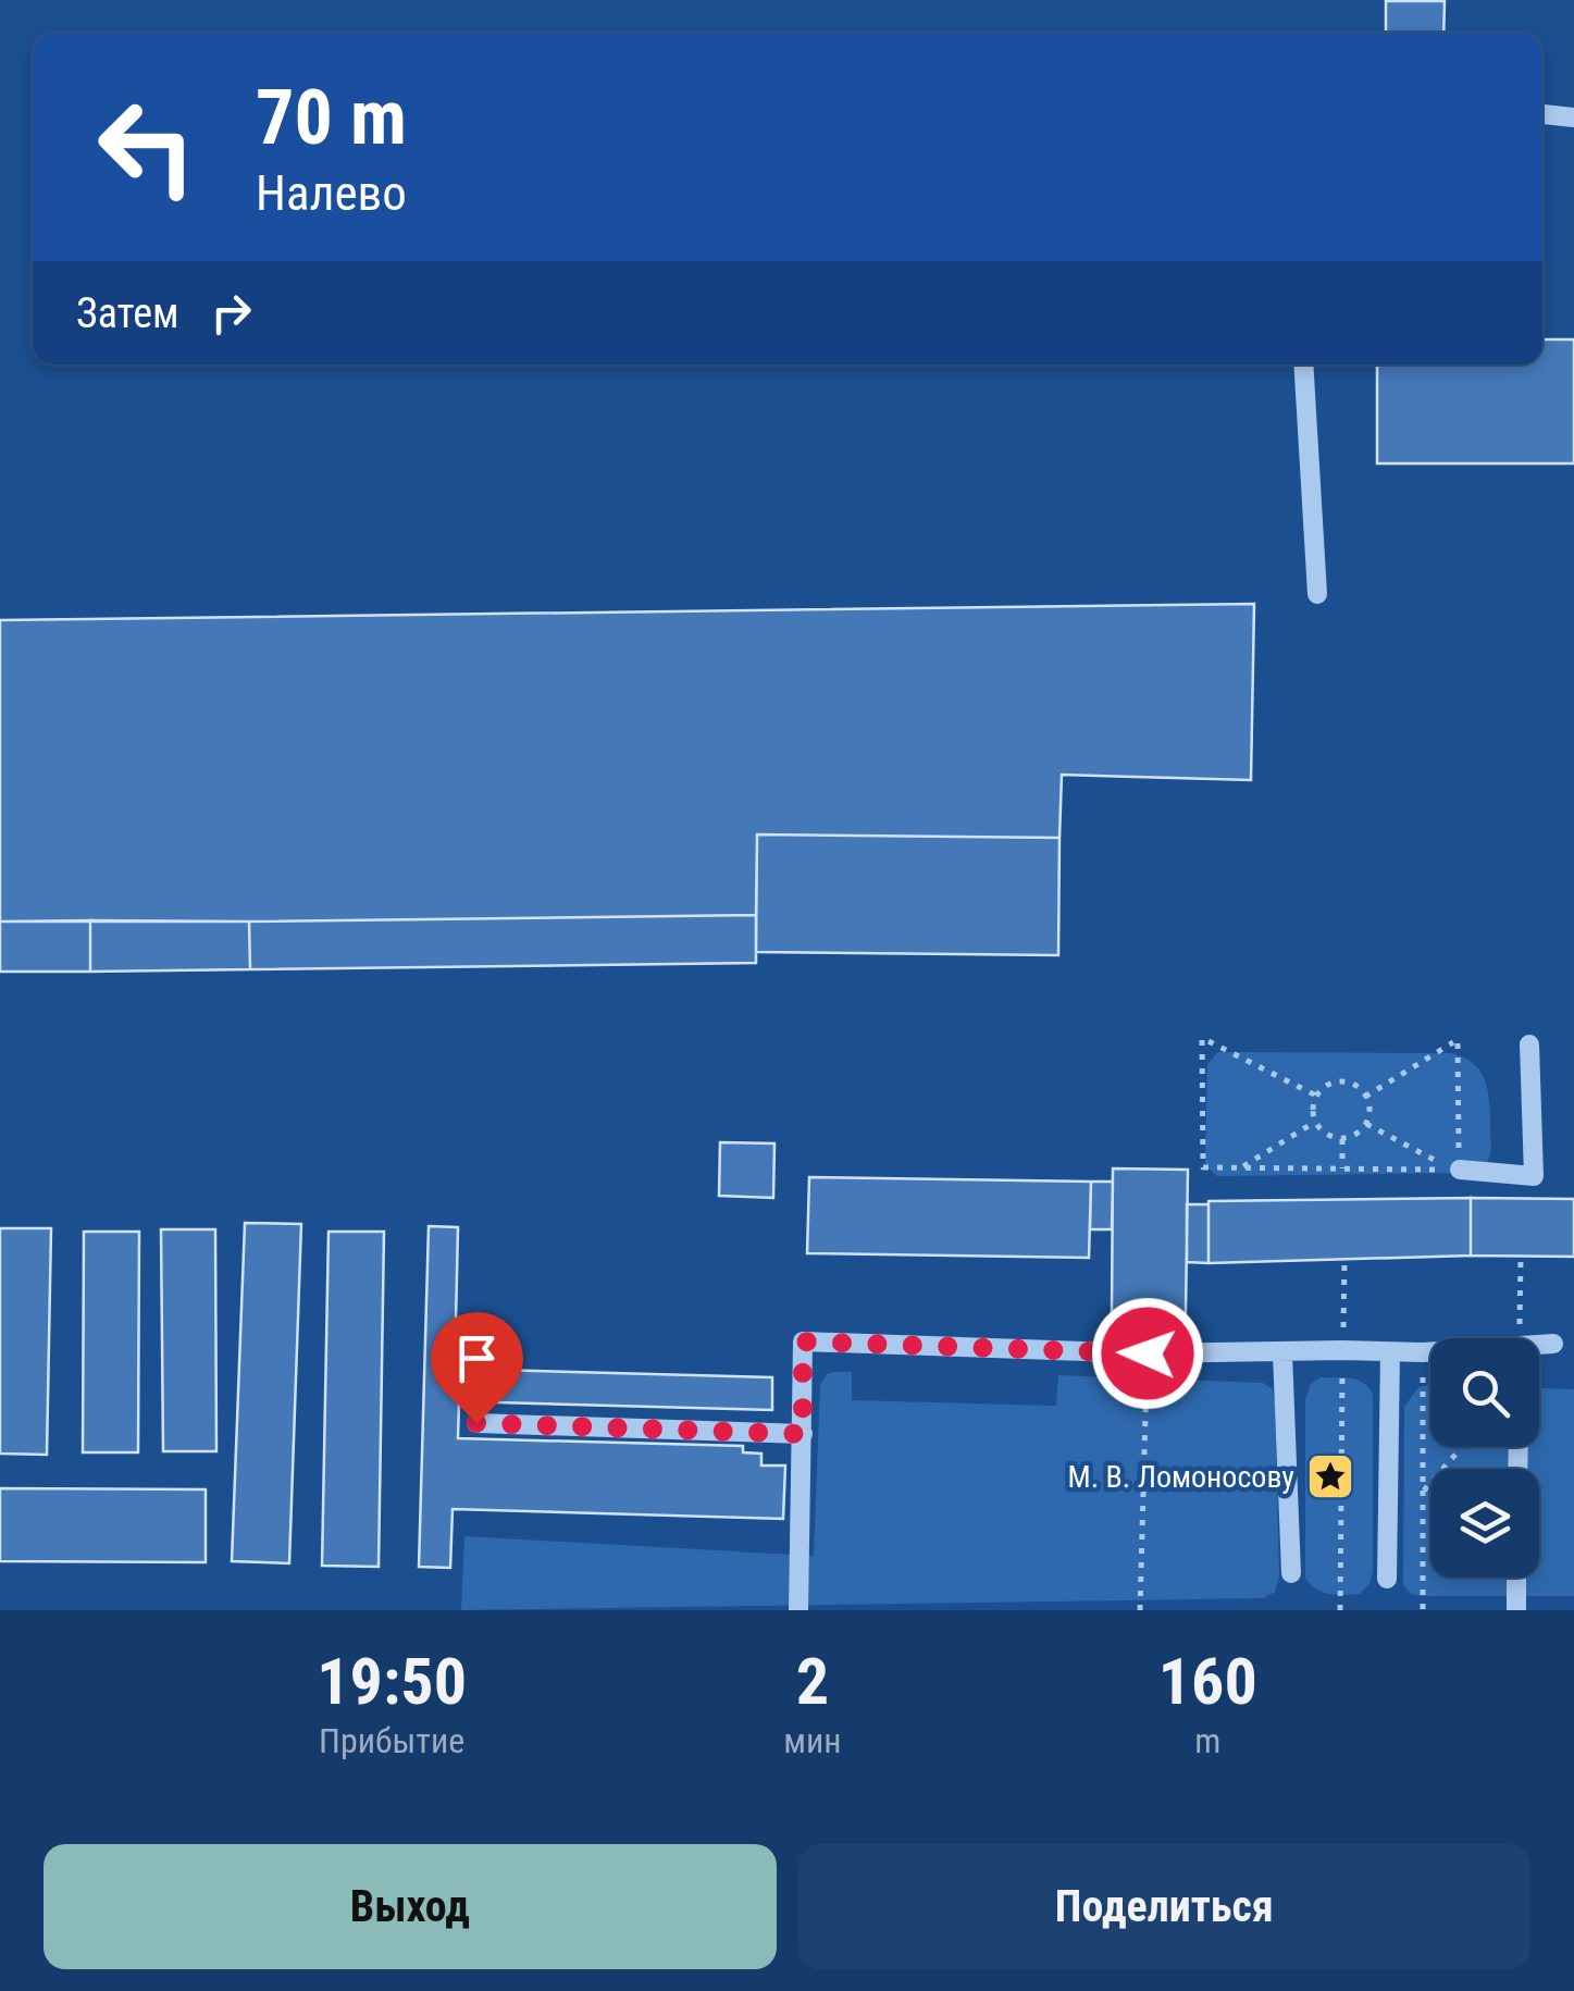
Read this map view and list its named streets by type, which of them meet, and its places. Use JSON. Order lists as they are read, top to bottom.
{
  "places": {
    "place": ["М. В. Ломоносову"]
  },
  "page": {
    "turn": ["70 m", "Налево"],
    "then": "Затем",
    "eta": [
      "19:50",
      "Прибытие",
      "2",
      "мин",
      "160",
      "m"
    ],
    "buttons": ["Выход", "Поделиться"]
  }
}
